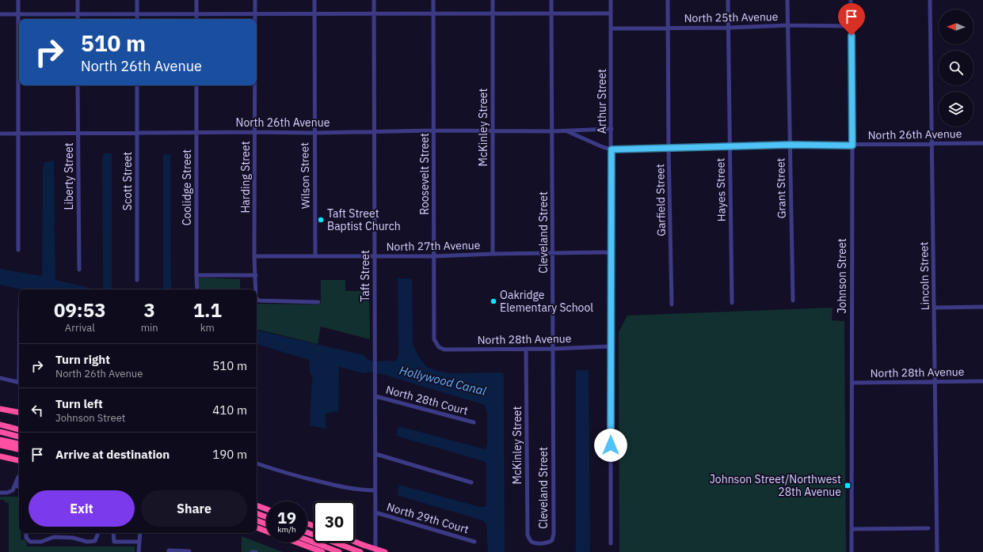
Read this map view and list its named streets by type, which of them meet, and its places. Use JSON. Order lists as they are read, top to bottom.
{
  "streets": {
    "street": [
      "North 25th Avenue",
      "Arthur Street",
      "North 26th Avenue",
      "McKinley Street",
      "Roosevelt Street",
      "Wilson Street",
      "Liberty Street",
      "Harding Street",
      "Scott Street",
      "Coolidge Street",
      "Grant Street",
      "Hayes Street",
      "Garfield Street",
      "Cleveland Street",
      "North 27th Avenue",
      "Taft Street",
      "Johnson Street",
      "Lincoln Street",
      "North 28th Avenue",
      "North 28th Court",
      "North 29th Court"
    ]
  },
  "crossings": [
    ["North 25th Avenue", "Arthur Street"],
    ["North 25th Avenue", "Grant Street"],
    ["North 25th Avenue", "Hayes Street"],
    ["North 25th Avenue", "Garfield Street"],
    ["North 25th Avenue", "Johnson Street"],
    ["Arthur Street", "North 26th Avenue"],
    ["Arthur Street", "North 27th Avenue"],
    ["Arthur Street", "North 28th Avenue"],
    ["North 26th Avenue", "McKinley Street"],
    ["North 26th Avenue", "Roosevelt Street"],
    ["North 26th Avenue", "Wilson Street"],
    ["North 26th Avenue", "Liberty Street"],
    ["North 26th Avenue", "Harding Street"],
    ["North 26th Avenue", "Scott Street"],
    ["North 26th Avenue", "Coolidge Street"],
    ["North 26th Avenue", "Grant Street"],
    ["North 26th Avenue", "Hayes Street"],
    ["North 26th Avenue", "Garfield Street"],
    ["North 26th Avenue", "Cleveland Street"],
    ["North 26th Avenue", "Taft Street"],
    ["North 26th Avenue", "Johnson Street"],
    ["North 26th Avenue", "Lincoln Street"],
    ["McKinley Street", "Cleveland Street"],
    ["McKinley Street", "North 27th Avenue"],
    ["McKinley Street", "North 28th Avenue"],
    ["Roosevelt Street", "North 27th Avenue"],
    ["Roosevelt Street", "North 28th Avenue"],
    ["Wilson Street", "North 27th Avenue"],
    ["Harding Street", "North 27th Avenue"],
    ["Cleveland Street", "North 27th Avenue"],
    ["Cleveland Street", "North 28th Avenue"],
    ["North 27th Avenue", "Taft Street"],
    ["Taft Street", "North 28th Court"],
    ["Taft Street", "North 29th Court"],
    ["Johnson Street", "North 28th Avenue"],
    ["Lincoln Street", "North 28th Avenue"]
  ],
  "water": ["Hollywood Canal"],
  "places": {
    "other": ["Taft Street Baptist Church", "Oakridge Elementary School"],
    "transit": ["Johnson Street/Northwest 28th Avenue"]
  },
  "north": "left",
  "page": {
    "turn": ["510 m", "North 26th Avenue"],
    "eta": [
      "09:53",
      "Arrival",
      "3",
      "min",
      "1.1",
      "km"
    ],
    "list": [
      {
        "name": "Turn right",
        "note": "North 26th Avenue",
        "value": "510 m"
      },
      {
        "name": "Turn left",
        "note": "Johnson Street",
        "value": "410 m"
      },
      {
        "name": "Arrive at destination",
        "value": "190 m"
      }
    ],
    "buttons": ["Exit", "Share"],
    "speed": "19 km/h",
    "limit": "30"
  }
}
